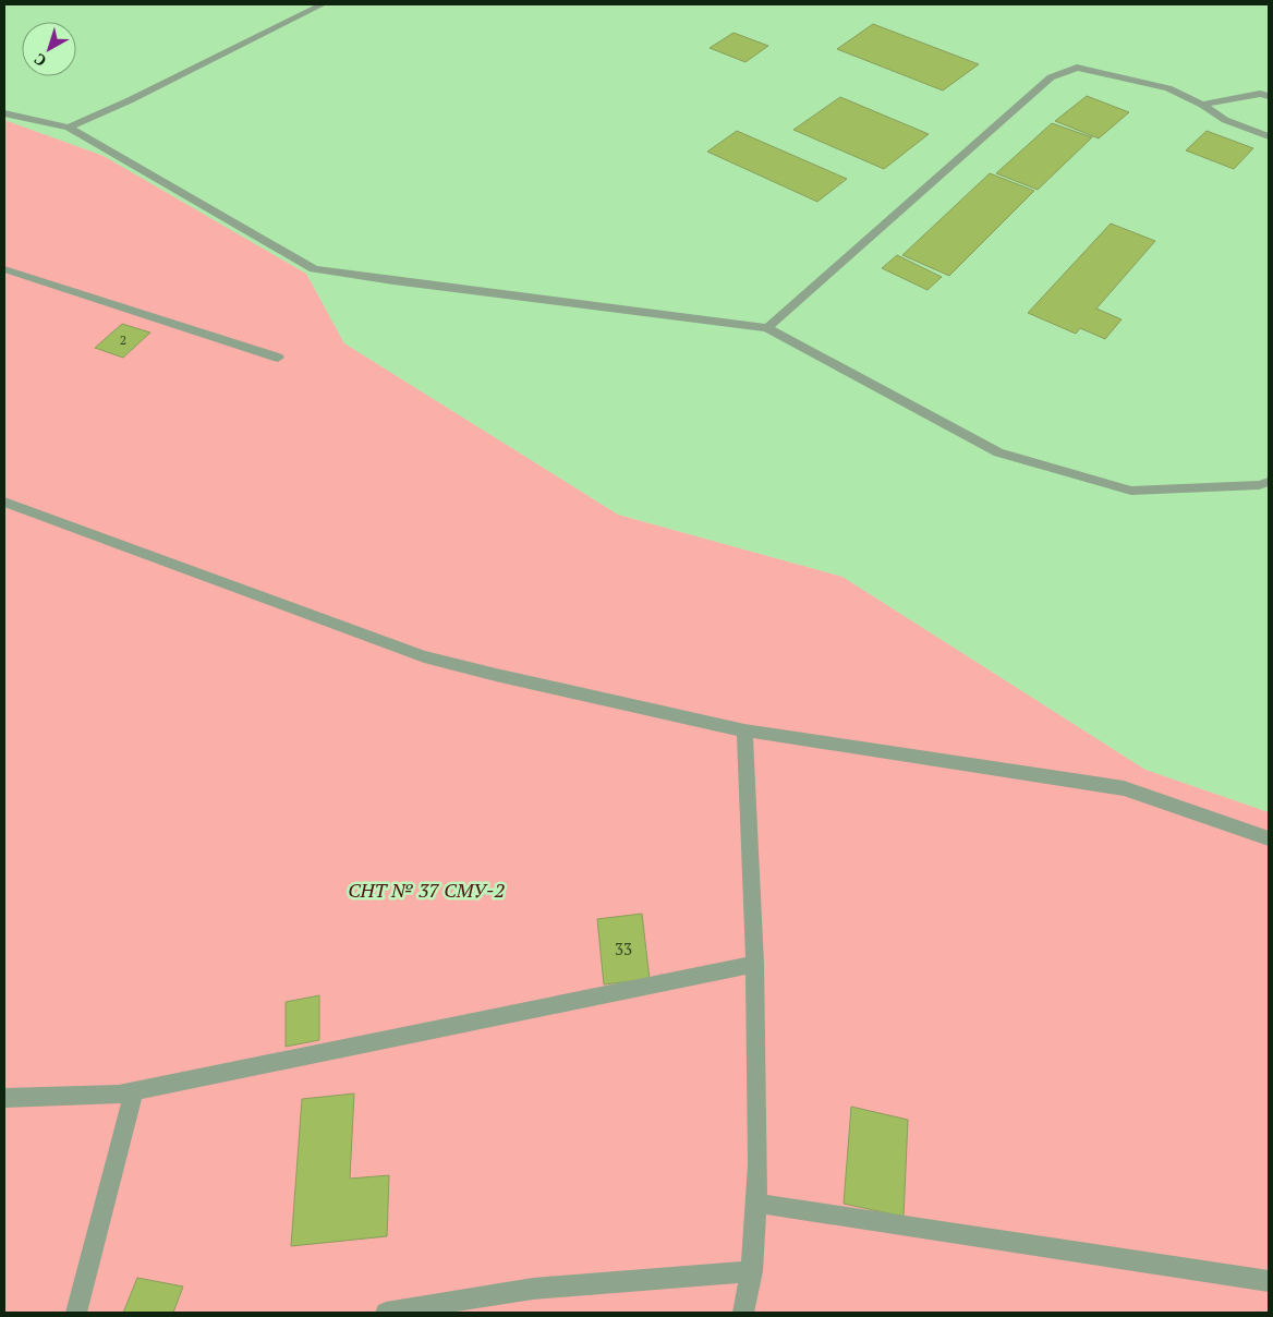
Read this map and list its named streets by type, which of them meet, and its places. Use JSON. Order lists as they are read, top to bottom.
{
  "parks": ["СНТ № 37 СМУ-2"],
  "house_numbers": ["2", "33"],
  "north": "bottom left"
}
